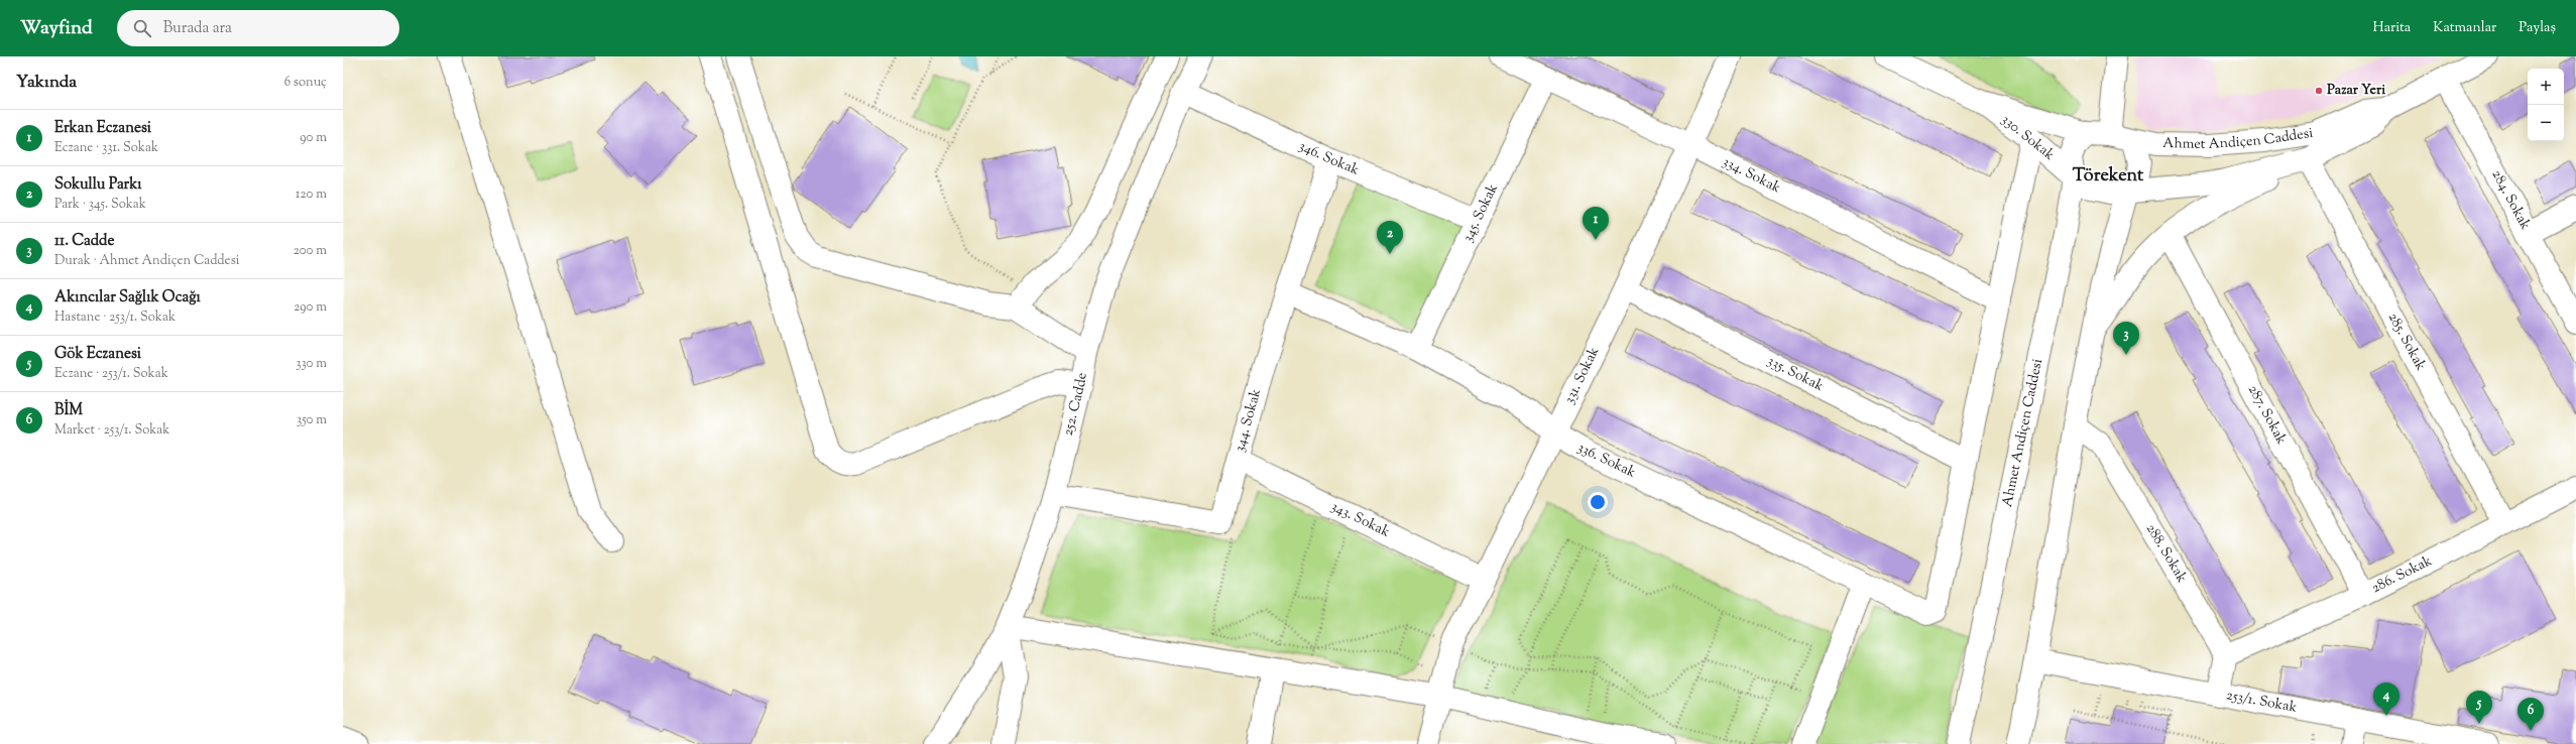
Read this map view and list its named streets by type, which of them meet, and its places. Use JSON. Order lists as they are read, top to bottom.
{
  "streets": {
    "main road": [
      "330. Sokak",
      "Ahmet Andiçen Caddesi",
      "346. Sokak",
      "334. Sokak",
      "284. Sokak",
      "345. Sokak",
      "285. Sokak",
      "335. Sokak",
      "331. Sokak",
      "252. Cadde",
      "287. Sokak",
      "344. Sokak",
      "336. Sokak",
      "343. Sokak",
      "288. Sokak",
      "286. Sokak",
      "253/1. Sokak"
    ]
  },
  "crossings": [
    ["330. Sokak", "Ahmet Andiçen Caddesi"],
    ["Ahmet Andiçen Caddesi", "284. Sokak"],
    ["Ahmet Andiçen Caddesi", "285. Sokak"],
    ["346. Sokak", "345. Sokak"],
    ["346. Sokak", "252. Cadde"],
    ["346. Sokak", "344. Sokak"],
    ["334. Sokak", "345. Sokak"],
    ["334. Sokak", "331. Sokak"],
    ["345. Sokak", "336. Sokak"],
    ["285. Sokak", "286. Sokak"],
    ["335. Sokak", "331. Sokak"],
    ["335. Sokak", "336. Sokak"],
    ["331. Sokak", "336. Sokak"],
    ["331. Sokak", "343. Sokak"],
    ["252. Cadde", "344. Sokak"],
    ["287. Sokak", "286. Sokak"],
    ["344. Sokak", "336. Sokak"],
    ["344. Sokak", "343. Sokak"],
    ["288. Sokak", "286. Sokak"]
  ],
  "districts": ["Törekent"],
  "places": ["Pazar Yeri"],
  "page": {
    "header": "Wayfind",
    "search": "Burada ara",
    "nav": ["Harita", "Katmanlar", "Paylaş"],
    "heading": ["Yakında", "6 sonuç"],
    "map_buttons": ["+", "−"],
    "list": [
      {
        "mark": "1",
        "name": "Erkan Eczanesi",
        "note": "Eczane · 331. Sokak",
        "value": "90 m"
      },
      {
        "mark": "2",
        "name": "Sokullu Parkı",
        "note": "Park · 345. Sokak",
        "value": "120 m"
      },
      {
        "mark": "3",
        "name": "11. Cadde",
        "note": "Durak · Ahmet Andiçen Caddesi",
        "value": "200 m"
      },
      {
        "mark": "4",
        "name": "Akıncılar Sağlık Ocağı",
        "note": "Hastane · 253/1. Sokak",
        "value": "290 m"
      },
      {
        "mark": "5",
        "name": "Gök Eczanesi",
        "note": "Eczane · 253/1. Sokak",
        "value": "330 m"
      },
      {
        "mark": "6",
        "name": "BİM",
        "note": "Market · 253/1. Sokak",
        "value": "350 m"
      }
    ],
    "pins": [
      "1",
      "2",
      "3",
      "4",
      "5",
      "6"
    ]
  }
}
